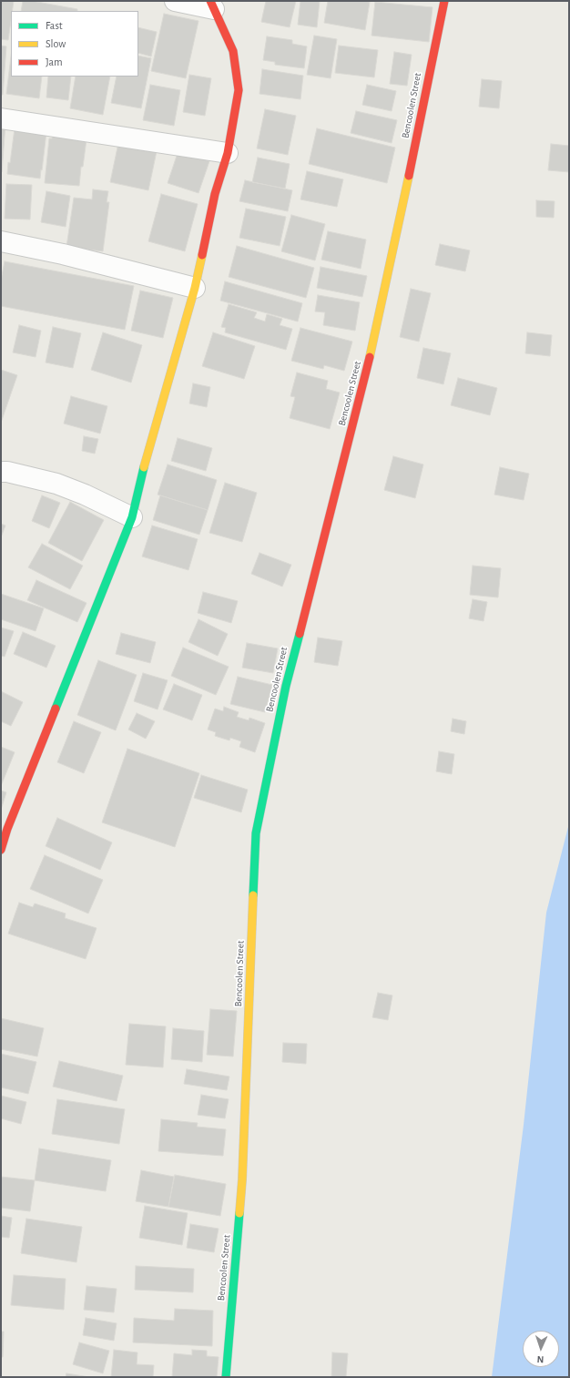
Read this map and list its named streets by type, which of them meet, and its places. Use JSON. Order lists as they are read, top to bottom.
{
  "streets": {
    "main road": ["Bencoolen Street"]
  },
  "legend": ["Fast", "Slow", "Jam"],
  "north": "bottom"
}
